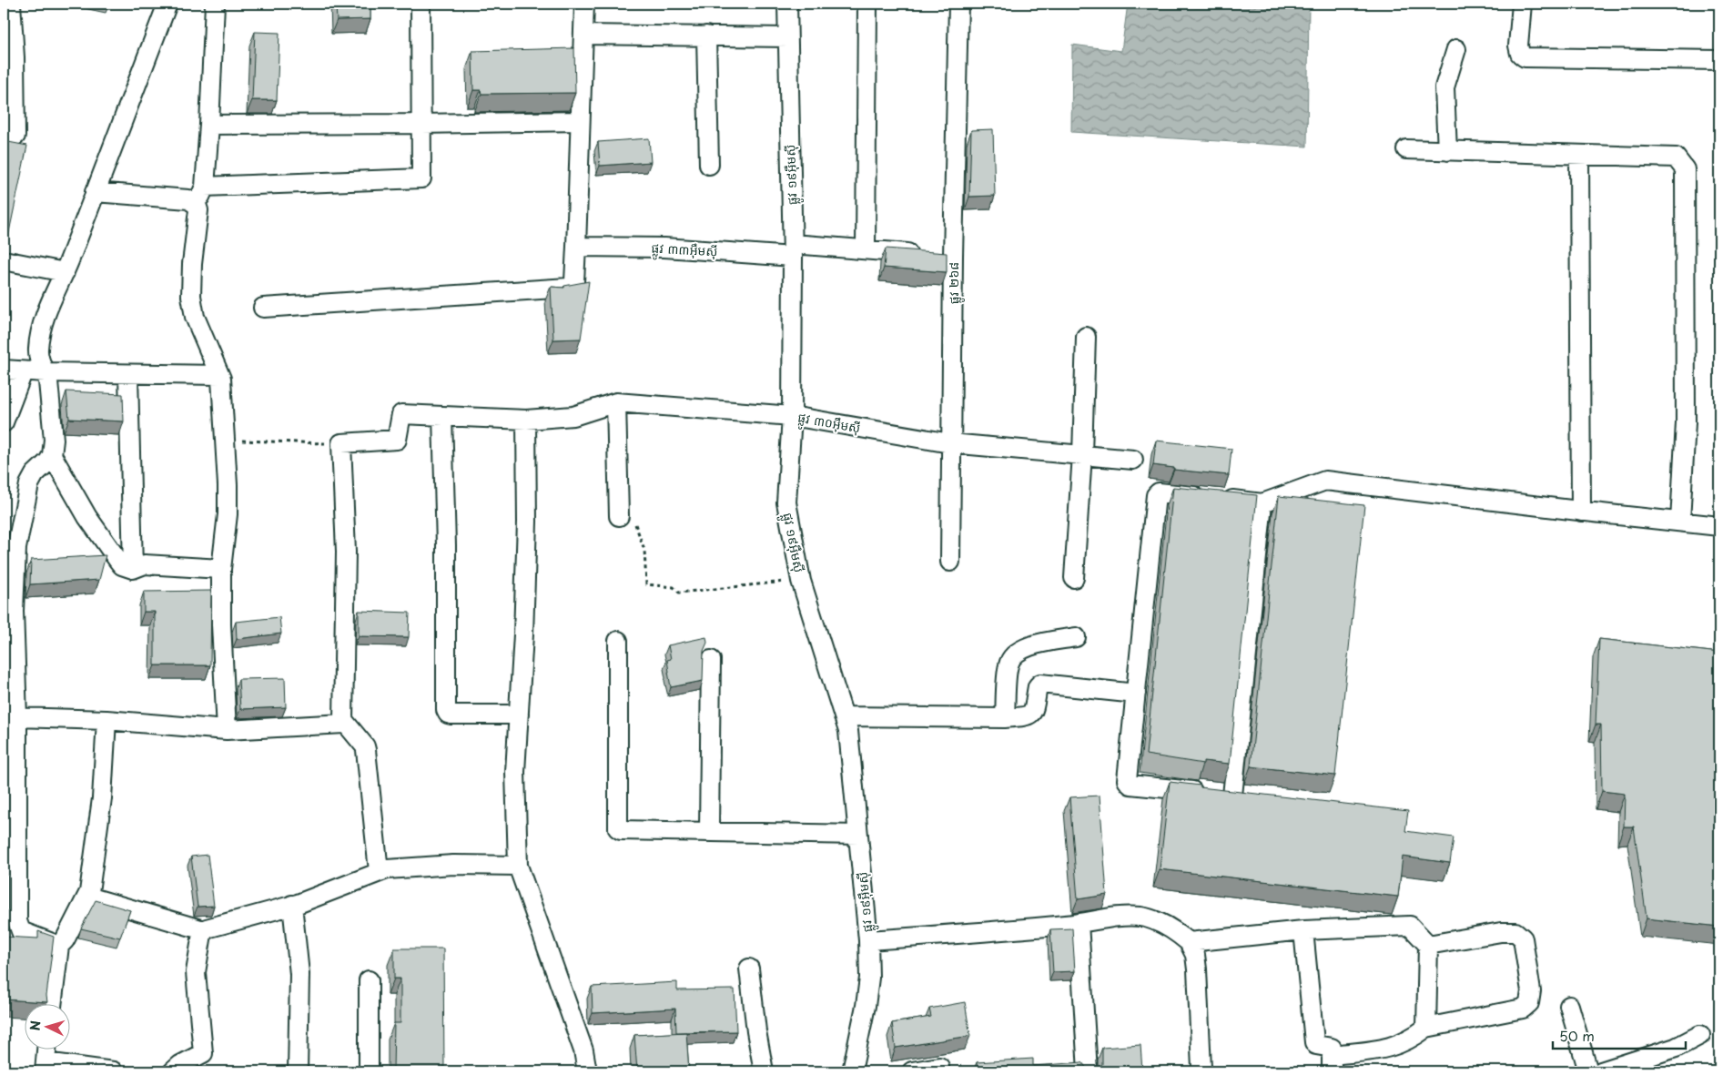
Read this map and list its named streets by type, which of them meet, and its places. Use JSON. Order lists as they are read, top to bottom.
{
  "streets": {
    "street": [
      "ផ្លូវ ១៩អ៊ឹមស៊ី",
      "ផ្លូវ ៣៣អ៊ឹមស៊ី",
      "ផ្លូវ ២៦៨",
      "ផ្លូវ ៣០អ៊ឹមស៊ី"
    ]
  },
  "crossings": [
    ["ផ្លូវ ១៩អ៊ឹមស៊ី", "ផ្លូវ ៣៣អ៊ឹមស៊ី"],
    ["ផ្លូវ ១៩អ៊ឹមស៊ី", "ផ្លូវ ៣០អ៊ឹមស៊ី"],
    ["ផ្លូវ ៣៣អ៊ឹមស៊ី", "ផ្លូវ ២៦៨"],
    ["ផ្លូវ ២៦៨", "ផ្លូវ ៣០អ៊ឹមស៊ី"]
  ],
  "scale_bar": "50 m",
  "north": "left"
}
